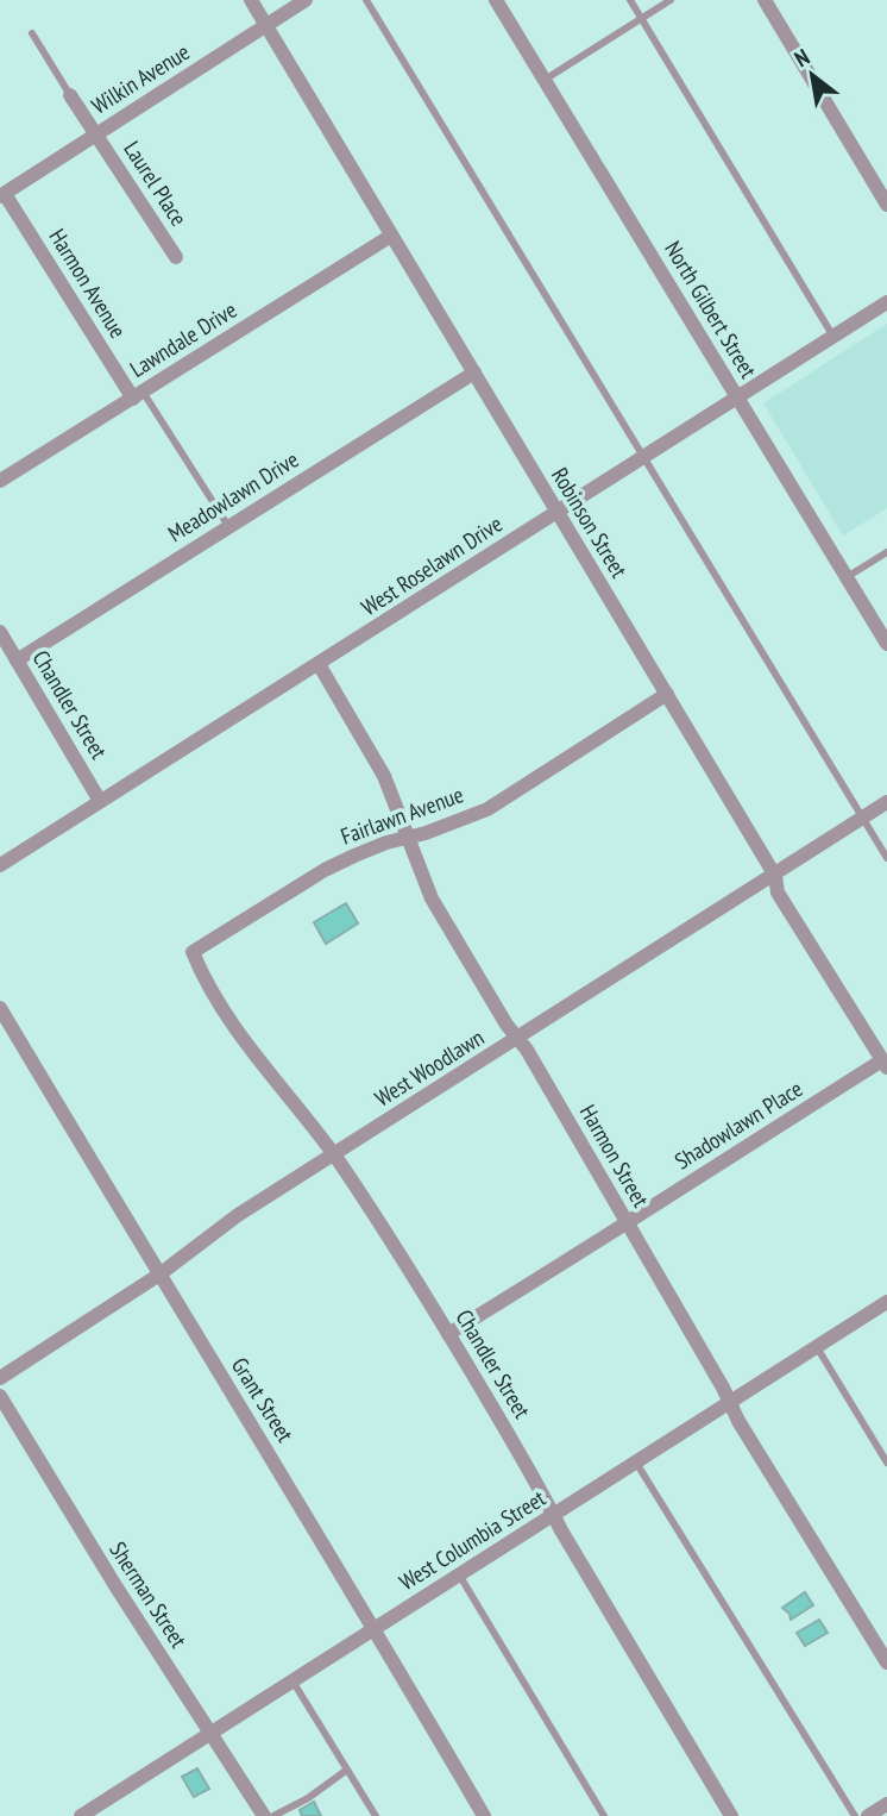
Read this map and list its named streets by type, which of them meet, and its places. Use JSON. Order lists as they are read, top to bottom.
{
  "streets": {
    "street": [
      "Wilkin Avenue",
      "Laurel Place",
      "Harmon Avenue",
      "North Gilbert Street",
      "Lawndale Drive",
      "Meadowlawn Drive",
      "Robinson Street",
      "West Roselawn Drive",
      "Chandler Street",
      "Fairlawn Avenue",
      "West Woodlawn",
      "Shadowlawn Place",
      "Harmon Street",
      "Grant Street",
      "West Columbia Street",
      "Sherman Street"
    ]
  },
  "crossings": [
    ["Wilkin Avenue", "Laurel Place"],
    ["Wilkin Avenue", "Harmon Avenue"],
    ["Wilkin Avenue", "Robinson Street"],
    ["Harmon Avenue", "Lawndale Drive"],
    ["North Gilbert Street", "West Roselawn Drive"],
    ["Lawndale Drive", "Robinson Street"],
    ["Meadowlawn Drive", "Robinson Street"],
    ["Meadowlawn Drive", "Chandler Street"],
    ["Robinson Street", "West Roselawn Drive"],
    ["Robinson Street", "Fairlawn Avenue"],
    ["Robinson Street", "West Woodlawn"],
    ["Robinson Street", "Shadowlawn Place"],
    ["West Roselawn Drive", "Chandler Street"],
    ["West Roselawn Drive", "Harmon Street"],
    ["Chandler Street", "Fairlawn Avenue"],
    ["Chandler Street", "West Woodlawn"],
    ["Chandler Street", "Shadowlawn Place"],
    ["Chandler Street", "West Columbia Street"],
    ["Fairlawn Avenue", "Harmon Street"],
    ["West Woodlawn", "Harmon Street"],
    ["West Woodlawn", "Grant Street"],
    ["Shadowlawn Place", "Harmon Street"],
    ["Harmon Street", "West Columbia Street"],
    ["Grant Street", "West Columbia Street"],
    ["West Columbia Street", "Sherman Street"]
  ],
  "north": "top left"
}
